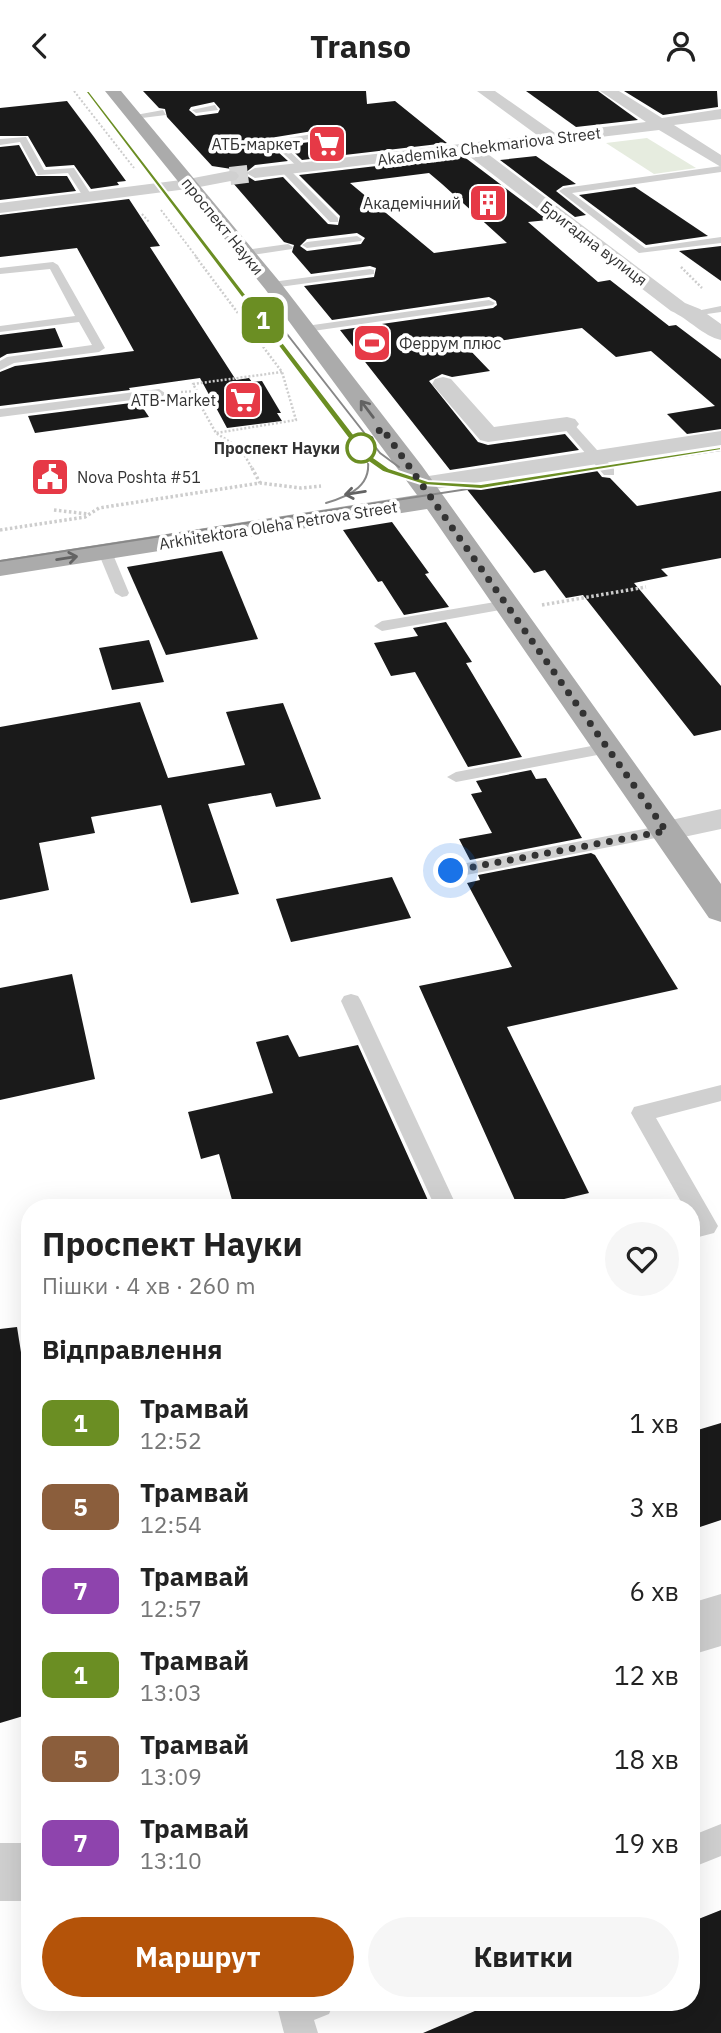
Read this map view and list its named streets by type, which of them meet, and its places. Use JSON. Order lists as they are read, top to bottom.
{
  "streets": {
    "main road": ["проспект Науки", "Arkhitektora Oleha Petrova Street"],
    "street": ["Akademika Chekmariova Street", "Бригадна вулиця"]
  },
  "crossings": [
    ["Akademika Chekmariova Street", "Бригадна вулиця"],
    ["проспект Науки", "Arkhitektora Oleha Petrova Street"]
  ],
  "places": {
    "supermarket": ["АТБ-маркет", "ATB-Market"],
    "building": ["Академічний"],
    "sports": ["Феррум плюс"],
    "other": ["Проспект Науки"],
    "public building": ["Nova Poshta #51"]
  },
  "lines": ["tram line 1"],
  "page": {
    "header": "Transo",
    "on_map": "1",
    "heading": [
      ["Проспект Науки", "Пішки · 4 хв · 260 m"],
      "Відправлення"
    ],
    "list": [
      {
        "mark": "1",
        "name": "Трамвай",
        "note": "12:52",
        "value": "1 хв"
      },
      {
        "mark": "5",
        "name": "Трамвай",
        "note": "12:54",
        "value": "3 хв"
      },
      {
        "mark": "7",
        "name": "Трамвай",
        "note": "12:57",
        "value": "6 хв"
      },
      {
        "mark": "1",
        "name": "Трамвай",
        "note": "13:03",
        "value": "12 хв"
      },
      {
        "mark": "5",
        "name": "Трамвай",
        "note": "13:09",
        "value": "18 хв"
      },
      {
        "mark": "7",
        "name": "Трамвай",
        "note": "13:10",
        "value": "19 хв"
      }
    ],
    "buttons": ["Маршрут", "Квитки"]
  }
}
